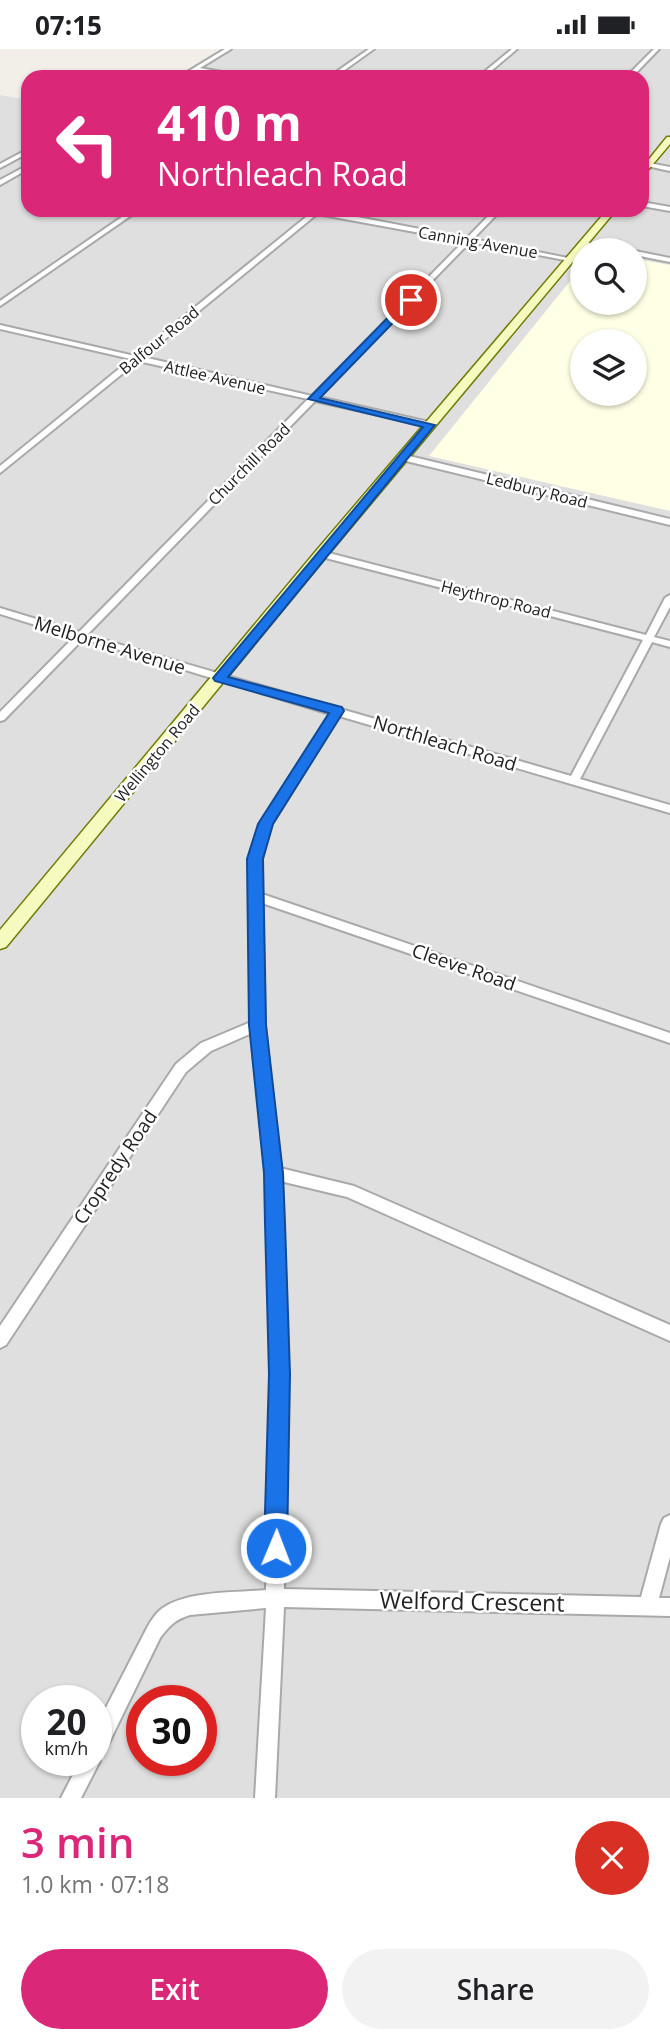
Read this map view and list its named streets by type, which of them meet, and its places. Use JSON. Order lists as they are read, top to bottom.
{
  "streets": {
    "main road": ["Wellington Road"],
    "street": [
      "Canning Avenue",
      "Balfour Road",
      "Attlee Avenue",
      "Churchill Road",
      "Ledbury Road",
      "Heythrop Road",
      "Melborne Avenue",
      "Northleach Road",
      "Cleeve Road",
      "Cropredy Road",
      "Welford Crescent"
    ]
  },
  "crossings": [
    ["Canning Avenue", "Churchill Road"],
    ["Canning Avenue", "Wellington Road"],
    ["Balfour Road", "Attlee Avenue"],
    ["Attlee Avenue", "Churchill Road"],
    ["Attlee Avenue", "Wellington Road"],
    ["Churchill Road", "Melborne Avenue"],
    ["Ledbury Road", "Wellington Road"],
    ["Heythrop Road", "Wellington Road"],
    ["Melborne Avenue", "Northleach Road"],
    ["Melborne Avenue", "Wellington Road"],
    ["Northleach Road", "Wellington Road"]
  ],
  "page": {
    "status": "07:15",
    "turn": ["410 m", "Northleach Road"],
    "speed": "20 km/h",
    "limit": "30",
    "heading": ["3 min", "1.0 km · 07:18"],
    "buttons": ["Exit", "Share"]
  }
}
